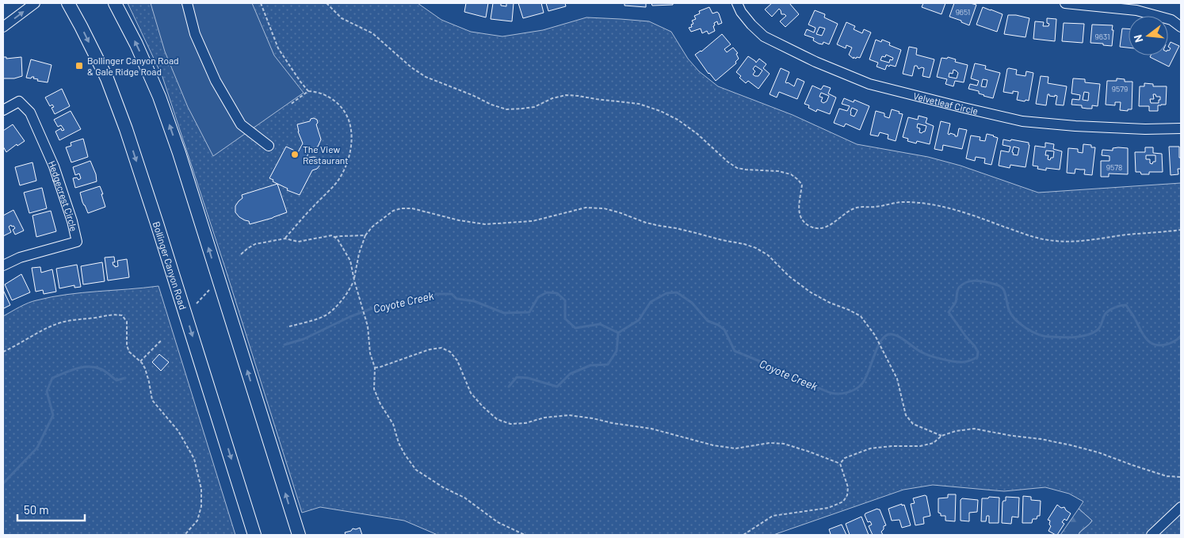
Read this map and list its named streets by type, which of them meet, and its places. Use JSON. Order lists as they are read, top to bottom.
{
  "streets": {
    "main road": ["Bollinger Canyon Road"],
    "street": ["Velvetleaf Circle", "Hedgecrest Circle"]
  },
  "water": ["Coyote Creek"],
  "places": {
    "transit": ["Bollinger Canyon Road & Gale Ridge Road"],
    "other": ["The View Restaurant"]
  },
  "house_numbers": [
    "9651",
    "9631",
    "9579",
    "9578"
  ],
  "scale_bar": "50 m",
  "north": "left"
}
